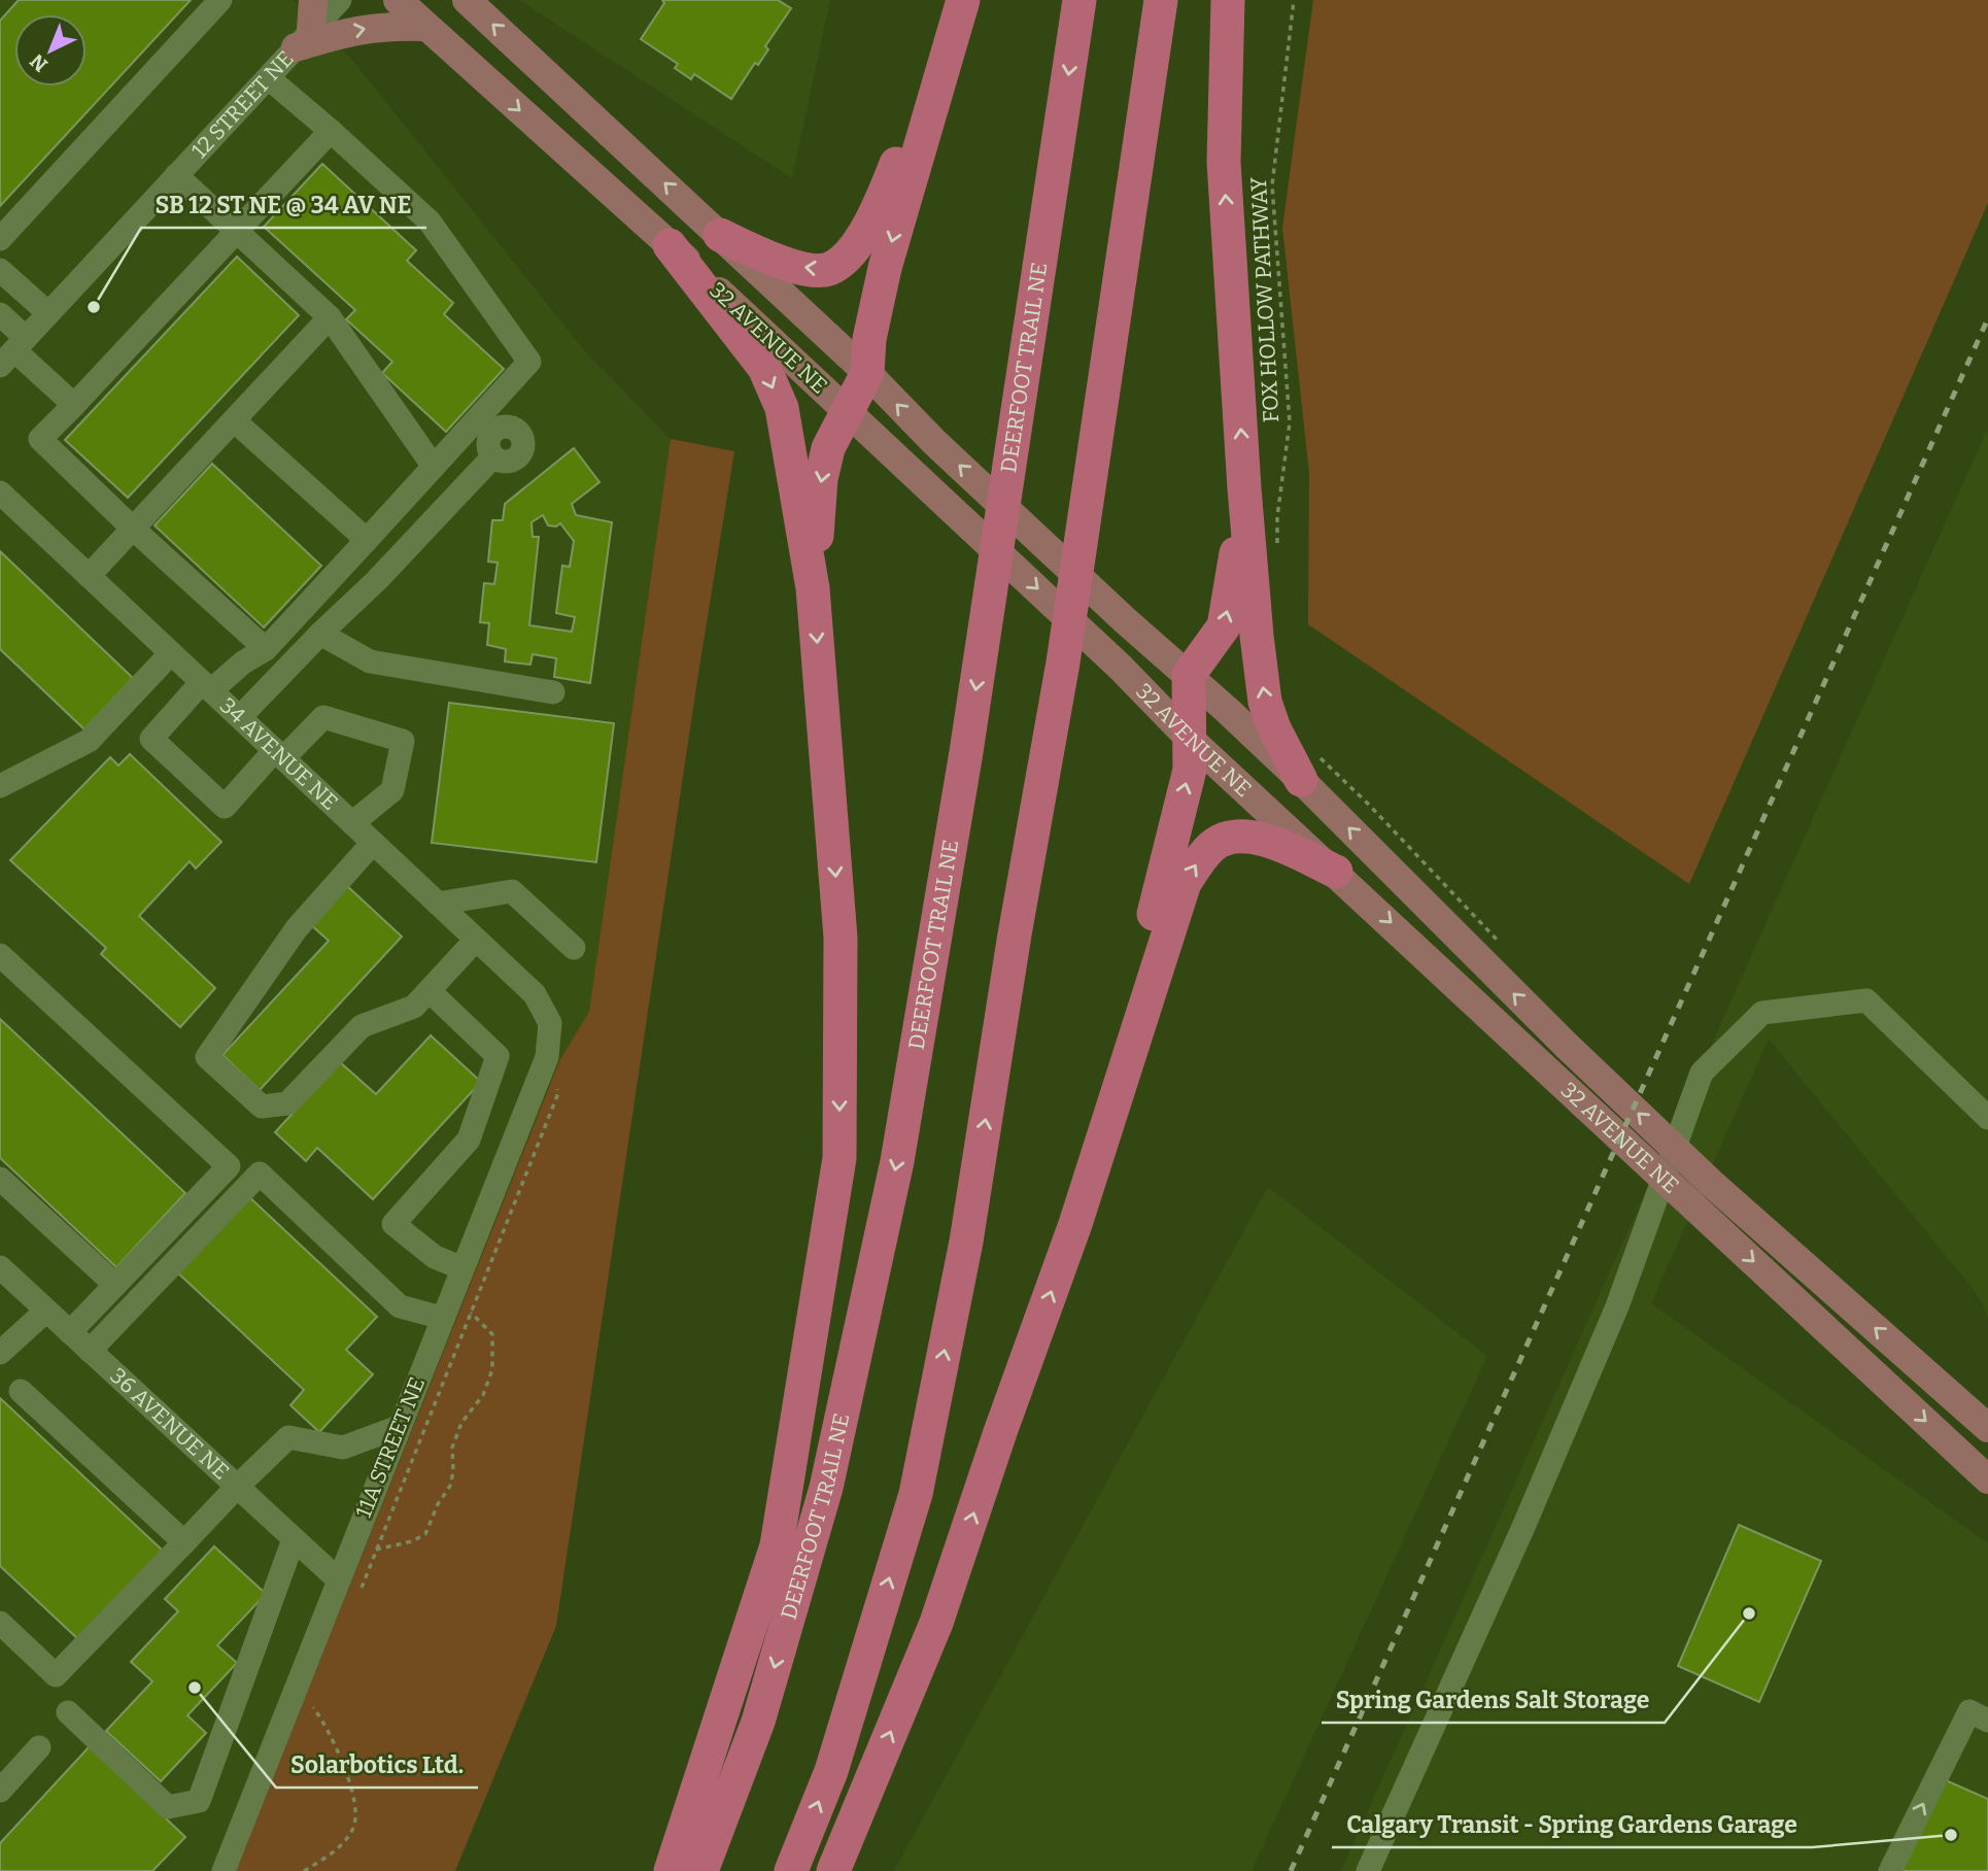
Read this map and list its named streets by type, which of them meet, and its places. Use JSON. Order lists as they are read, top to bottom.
{
  "streets": {
    "highway": ["DEERFOOT TRAIL NE"],
    "main road": ["32 AVENUE NE"],
    "street": [
      "12 STREET NE",
      "34 AVENUE NE",
      "36 AVENUE NE",
      "11A STREET NE"
    ],
    "path": ["FOX HOLLOW PATHWAY"]
  },
  "crossings": [
    ["34 AVENUE NE", "11A STREET NE"],
    ["36 AVENUE NE", "11A STREET NE"]
  ],
  "places": [
    "SB 12 ST NE @ 34 AV NE",
    "Spring Gardens Salt Storage",
    "Solarbotics Ltd.",
    "Calgary Transit - Spring Gardens Garage"
  ],
  "north": "bottom left"
}
